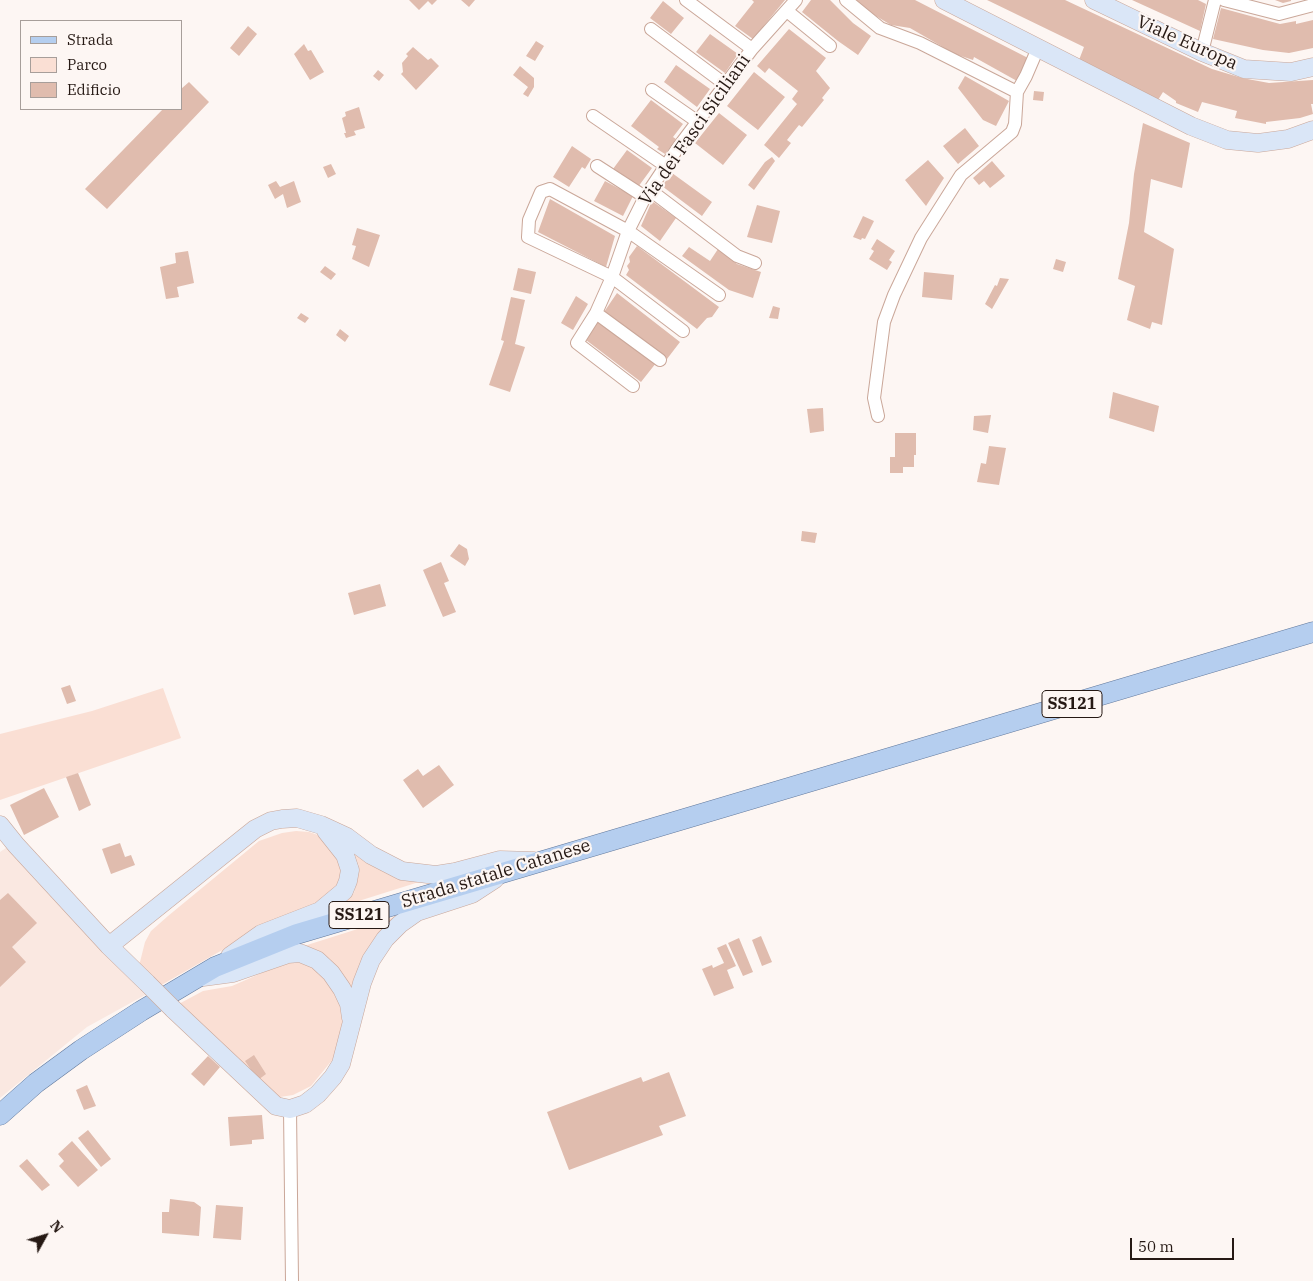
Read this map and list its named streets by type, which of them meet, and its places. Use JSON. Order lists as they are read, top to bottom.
{
  "streets": {
    "main road": ["SS121", "Strada statale Catanese"],
    "street": ["Viale Europa", "Via dei Fasci Siciliani"]
  },
  "legend": ["Strada", "Parco", "Edificio"],
  "scale_bar": "50 m",
  "north": "top right"
}
